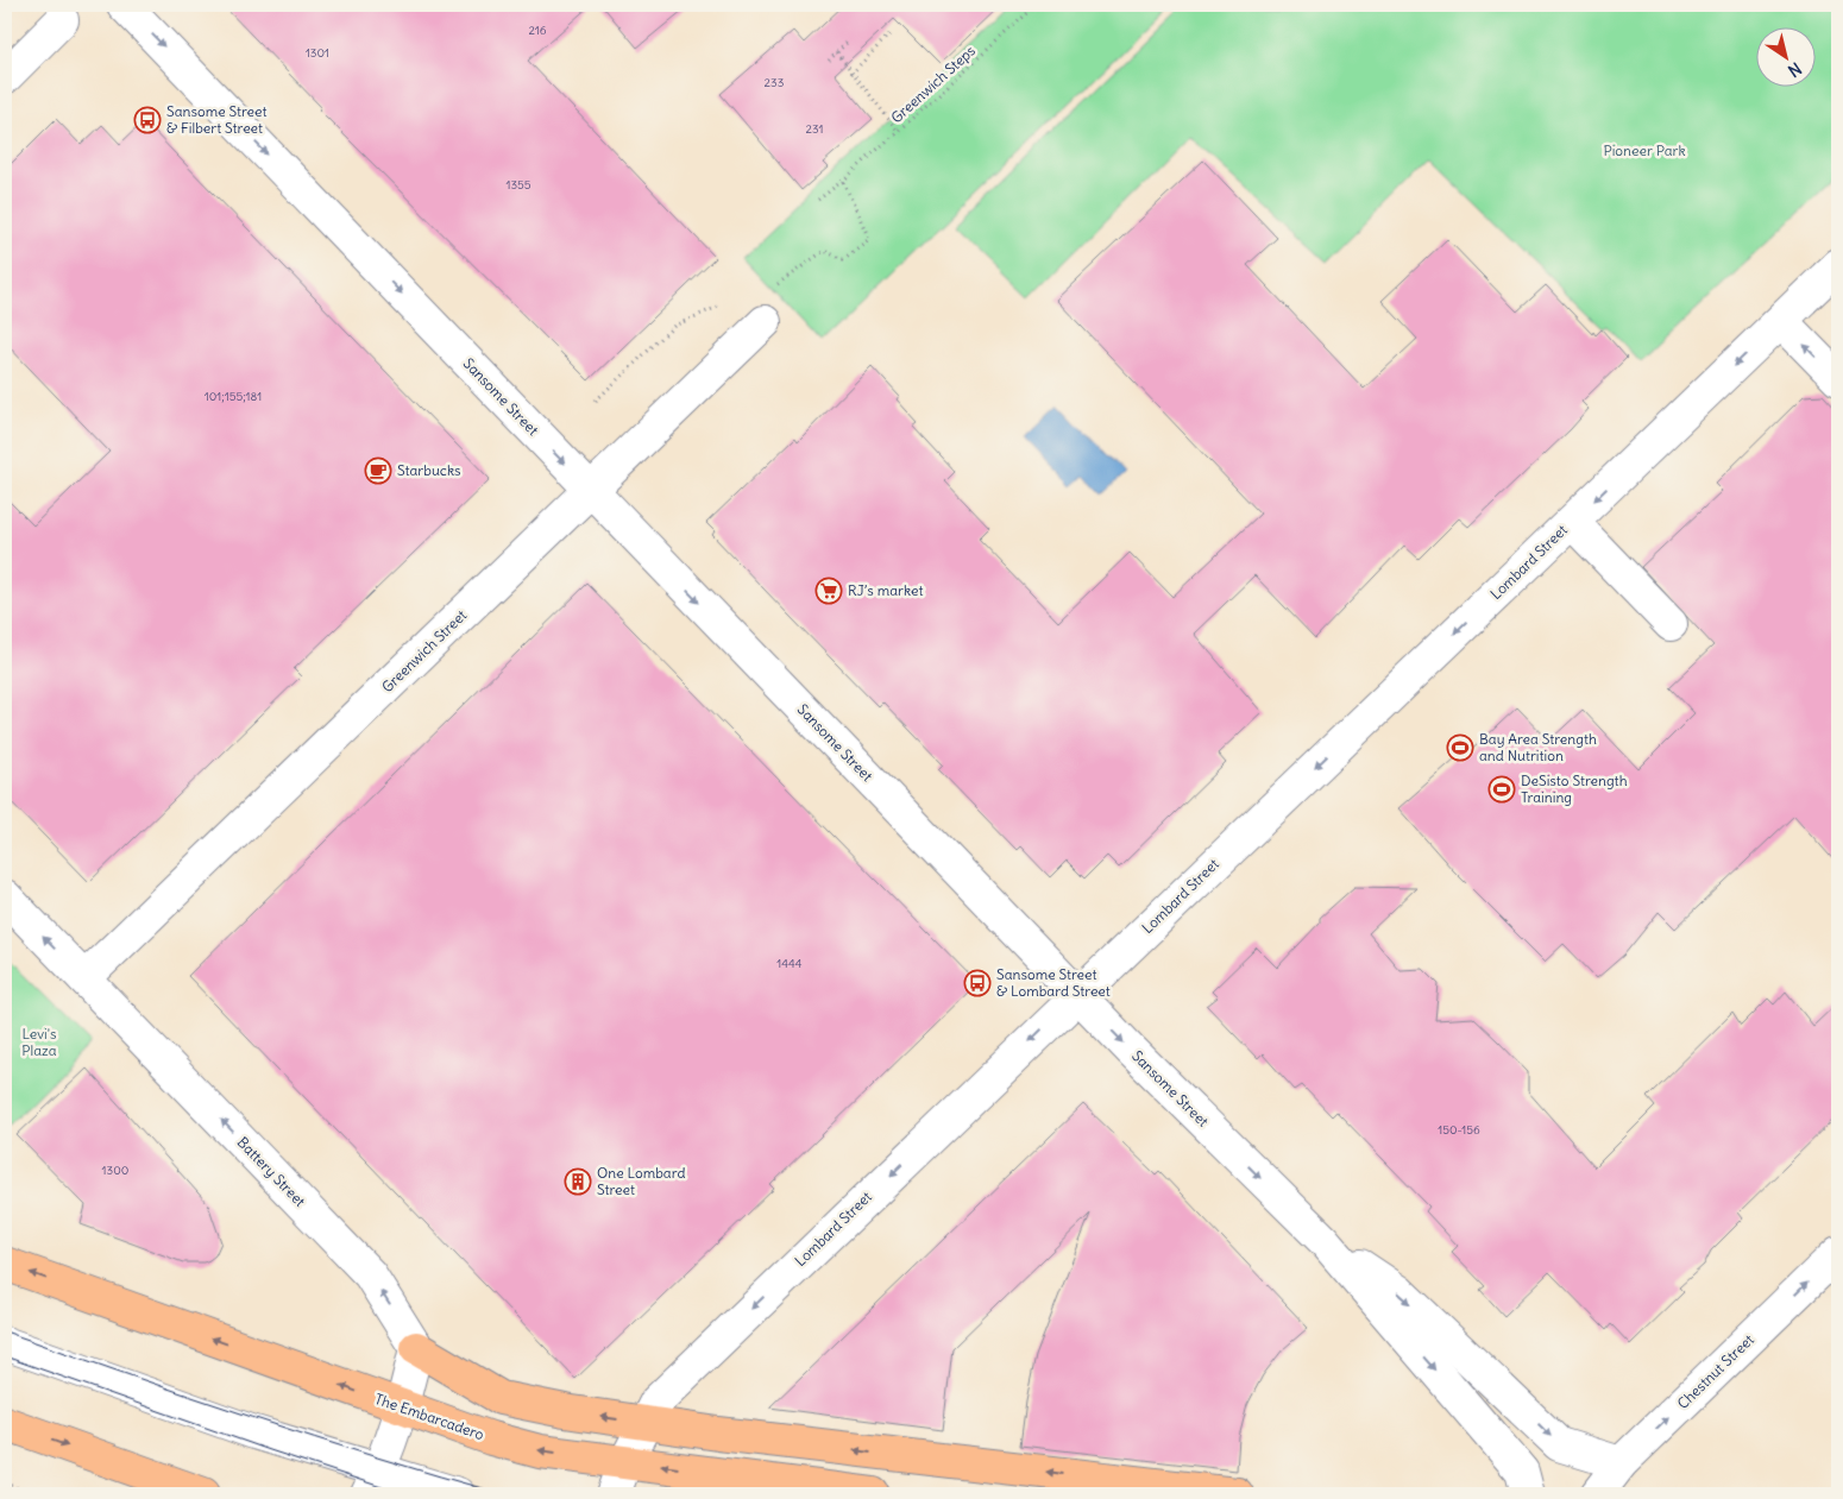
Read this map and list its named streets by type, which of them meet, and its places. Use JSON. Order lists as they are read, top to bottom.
{
  "streets": {
    "main road": ["The Embarcadero"],
    "street": [
      "Sansome Street",
      "Lombard Street",
      "Greenwich Street",
      "Battery Street",
      "Chestnut Street"
    ],
    "path": ["Greenwich Steps"]
  },
  "crossings": [
    ["Sansome Street", "Lombard Street"],
    ["Sansome Street", "Greenwich Street"],
    ["Lombard Street", "The Embarcadero"],
    ["Greenwich Street", "Battery Street"]
  ],
  "one_way": [
    "Sansome Street",
    "Lombard Street",
    "Battery Street",
    "Chestnut Street"
  ],
  "parks": ["Pioneer Park", "Levi's Plaza"],
  "places": {
    "bus stop": ["Sansome Street & Filbert Street", "Sansome Street & Lombard Street"],
    "cafe": ["Starbucks"],
    "supermarket": ["RJ’s market"],
    "sports": ["Bay Area Strength and Nutrition", "DeSisto Strength Training"],
    "building": ["One Lombard Street"]
  },
  "house_numbers": [
    "216",
    "1301",
    "233",
    "231",
    "1355",
    "101;155;181",
    "1444",
    "150-156",
    "1300"
  ],
  "north": "bottom right"
}
